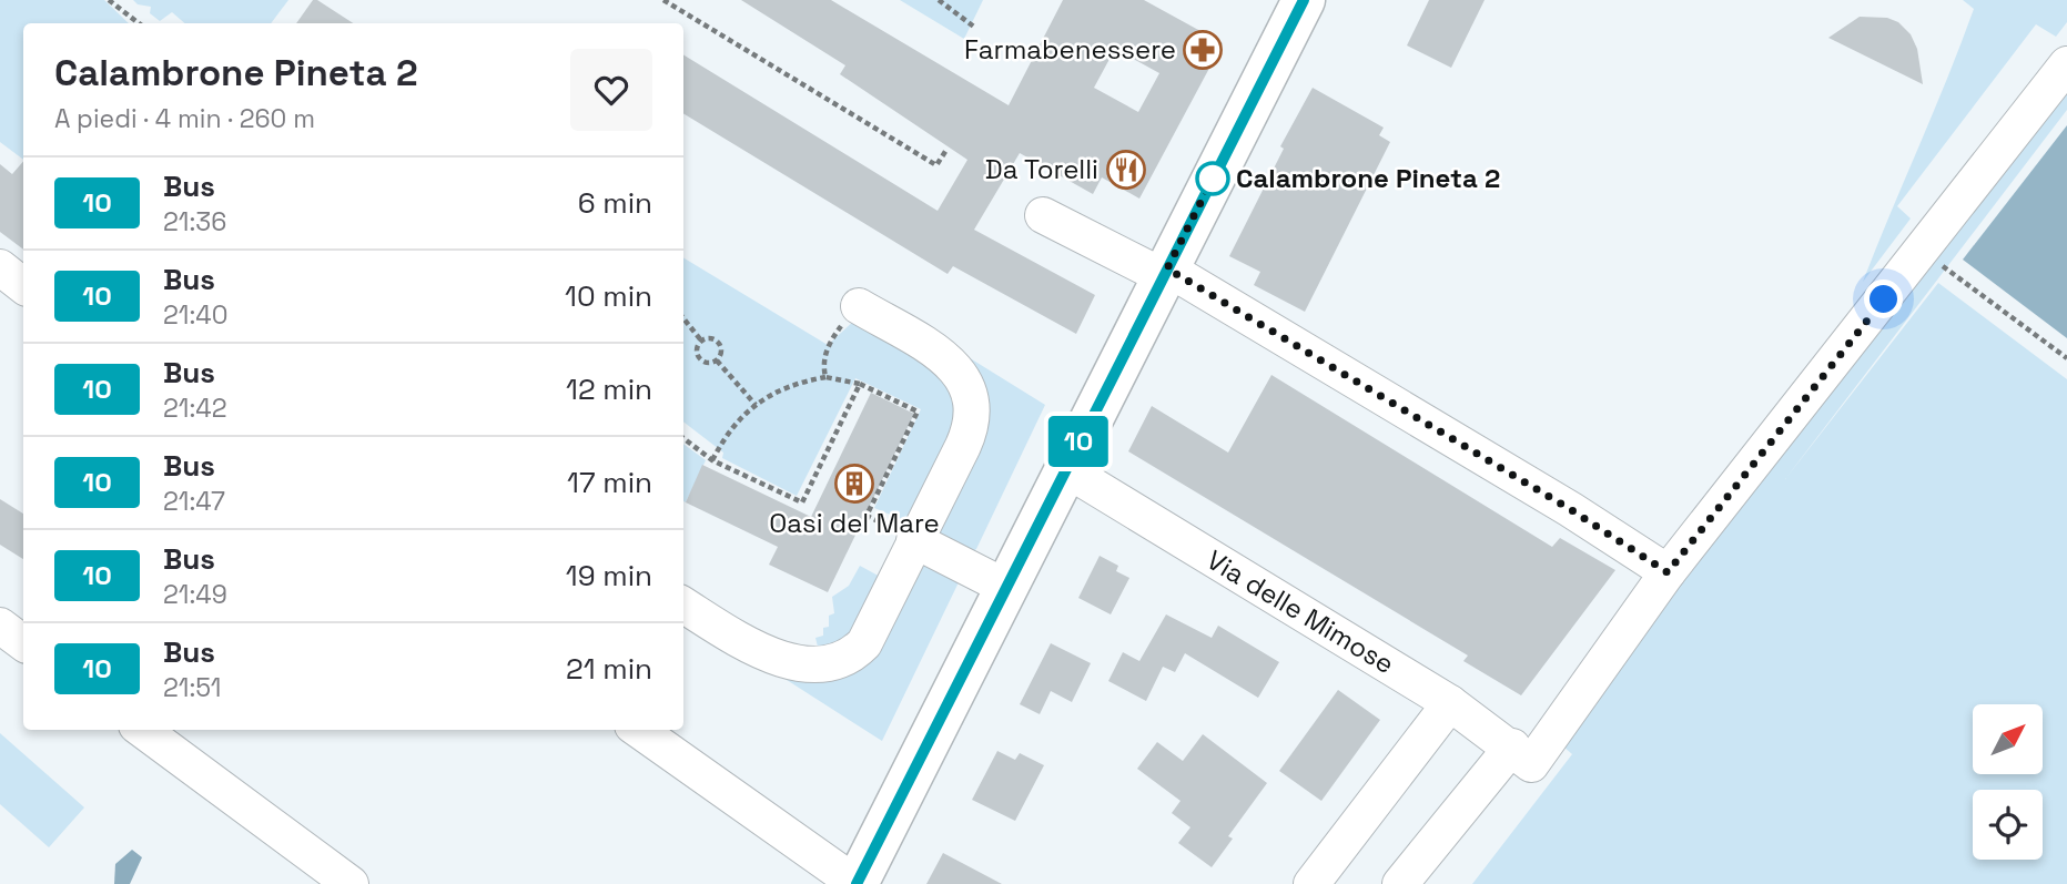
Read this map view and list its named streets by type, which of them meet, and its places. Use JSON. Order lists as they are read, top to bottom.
{
  "streets": {
    "street": ["Via delle Mimose"]
  },
  "places": {
    "pharmacy": ["Farmabenessere"],
    "restaurant": ["Da Torelli"],
    "other": ["Calambrone Pineta 2"],
    "building": ["Oasi del Mare"]
  },
  "lines": ["bus line 10"],
  "north": "top right",
  "page": {
    "on_map": "10",
    "heading": ["Calambrone Pineta 2", "A piedi · 4 min · 260 m"],
    "list": [
      {
        "mark": "10",
        "name": "Bus",
        "note": "21:36",
        "value": "6 min"
      },
      {
        "mark": "10",
        "name": "Bus",
        "note": "21:40",
        "value": "10 min"
      },
      {
        "mark": "10",
        "name": "Bus",
        "note": "21:42",
        "value": "12 min"
      },
      {
        "mark": "10",
        "name": "Bus",
        "note": "21:47",
        "value": "17 min"
      },
      {
        "mark": "10",
        "name": "Bus",
        "note": "21:49",
        "value": "19 min"
      },
      {
        "mark": "10",
        "name": "Bus",
        "note": "21:51",
        "value": "21 min"
      }
    ]
  }
}
